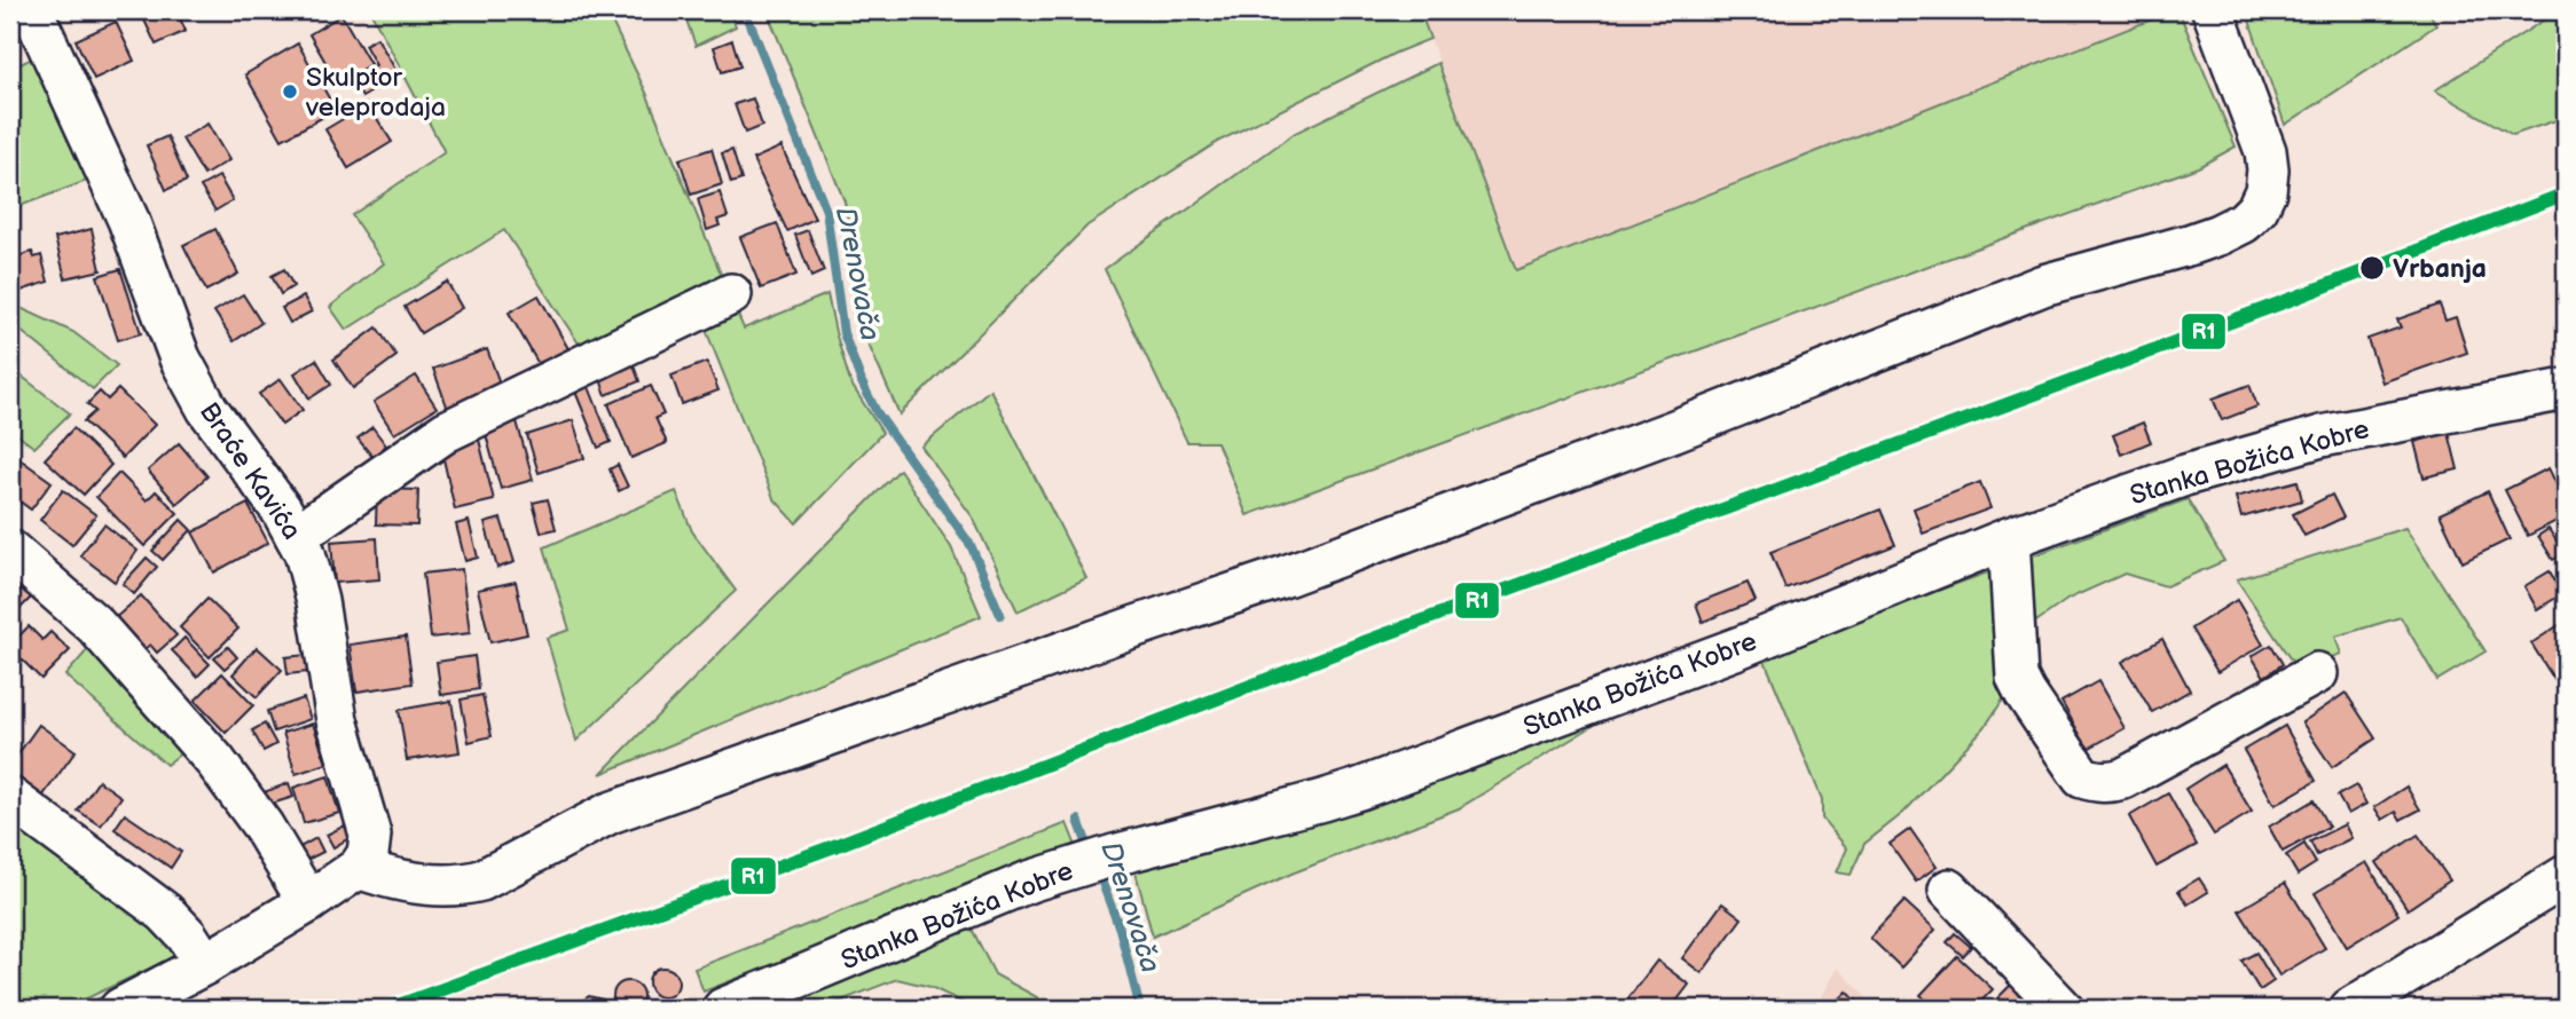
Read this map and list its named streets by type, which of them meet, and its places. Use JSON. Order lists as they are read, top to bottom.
{
  "streets": {
    "street": ["Stanka Božića Kobre", "Braće Kavića"]
  },
  "water": ["Drenovača"],
  "places": ["Skulptor veleprodaja", "Vrbanja"],
  "lines": ["transit line R1"]
}
